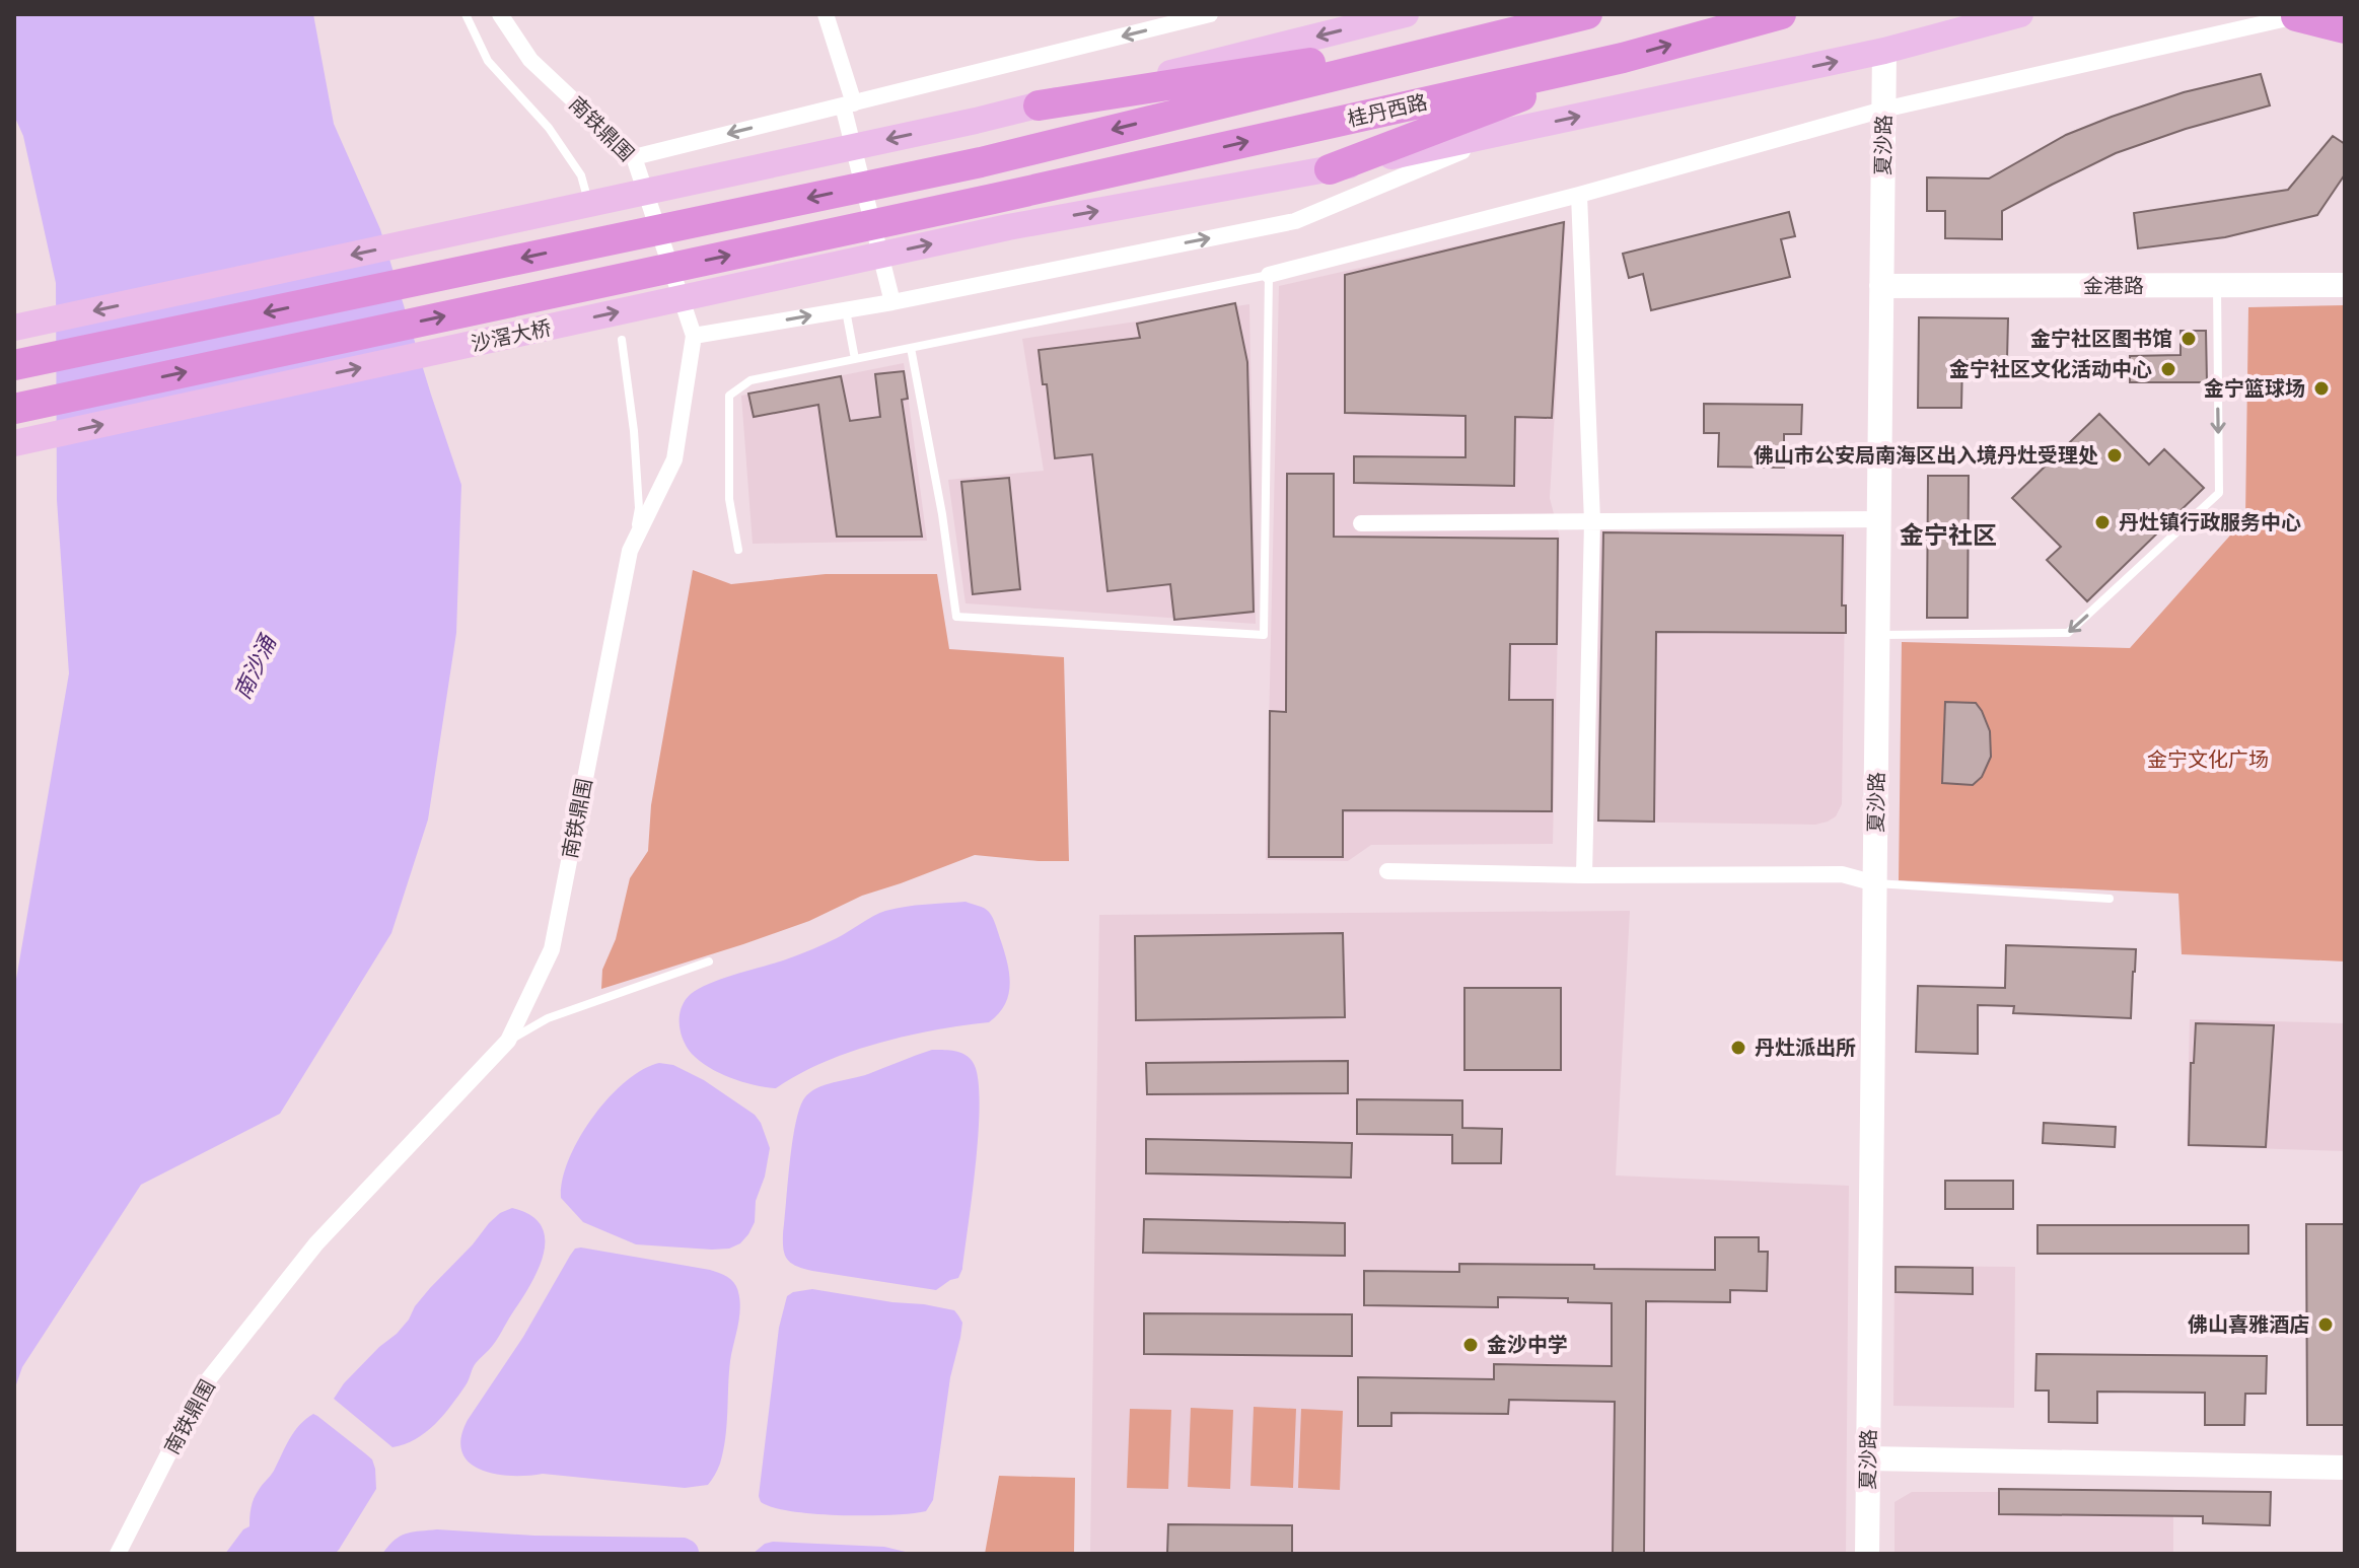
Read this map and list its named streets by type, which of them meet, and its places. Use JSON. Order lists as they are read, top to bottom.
{
  "streets": {
    "highway": ["桂丹西路", "沙滘大桥"],
    "street": ["南铁鼎围", "夏沙路", "金港路"]
  },
  "crossings": [
    ["桂丹西路", "沙滘大桥"],
    ["夏沙路", "金港路"],
    ["夏沙路", "沙滘大桥"]
  ],
  "districts": ["金宁社区"],
  "water": ["南沙涌"],
  "parks": ["金宁文化广场"],
  "places": [
    "金宁社区图书馆",
    "金宁社区文化活动中心",
    "金宁篮球场",
    "佛山市公安局南海区出入境丹灶受理处",
    "丹灶镇行政服务中心",
    "丹灶派出所",
    "佛山喜雅酒店",
    "金沙中学"
  ]
}
